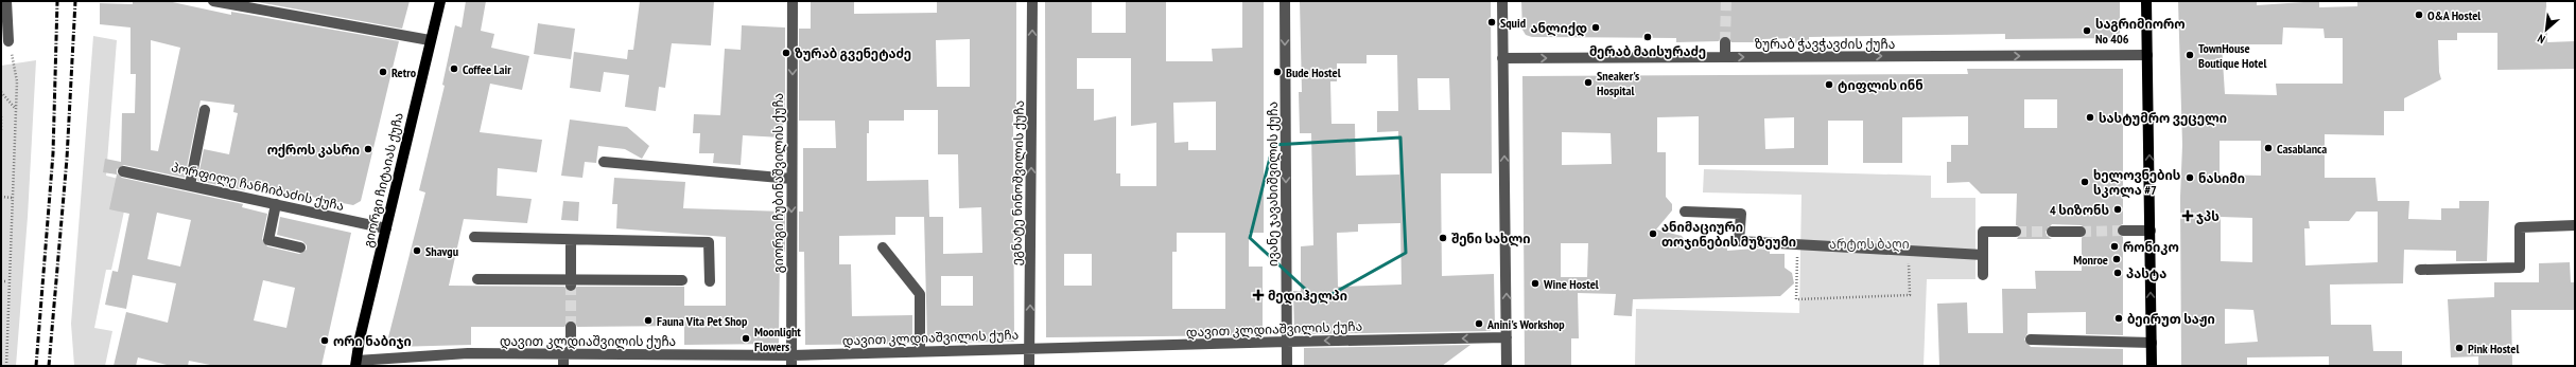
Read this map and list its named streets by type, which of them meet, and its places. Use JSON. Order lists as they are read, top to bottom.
{
  "streets": {
    "main road": ["გიორგი ჩიტაიას ქუჩა"],
    "street": [
      "ზურაბ ჭავჭავძის ქუჩა",
      "გიორგი ჩუბინაშვილის ქუჩა",
      "ეგნატე ნინოშვილის ქუჩა",
      "ივანე ჯავახიშვილის ქუჩა",
      "პორფილე ჩანჩიბაძის ქუჩა",
      "დავით კლდიაშვილის ქუჩა"
    ]
  },
  "crossings": [
    ["გიორგი ჩიტაიას ქუჩა", "პორფილე ჩანჩიბაძის ქუჩა"],
    ["გიორგი ჩიტაიას ქუჩა", "დავით კლდიაშვილის ქუჩა"],
    ["გიორგი ჩუბინაშვილის ქუჩა", "დავით კლდიაშვილის ქუჩა"],
    ["ეგნატე ნინოშვილის ქუჩა", "დავით კლდიაშვილის ქუჩა"],
    ["ივანე ჯავახიშვილის ქუჩა", "დავით კლდიაშვილის ქუჩა"]
  ],
  "one_way": [
    "ზურაბ ჭავჭავძის ქუჩა",
    "გიორგი ჩუბინაშვილის ქუჩა",
    "ეგნატე ნინოშვილის ქუჩა",
    "ივანე ჯავახიშვილის ქუჩა"
  ],
  "parks": ["არტოს ბაღი"],
  "places": {
    "other": [
      "O&A Hostel",
      "Squid",
      "ანლიქდ",
      "საგრიმიორო No 406",
      "მერაბ მაისურაძე",
      "ზურაბ გვენეტაძე",
      "TownHouse Boutique Hotel",
      "Coffee Lair",
      "Retro",
      "Bude Hostel",
      "Sneaker's Hospital",
      "ტიფლის ინნ",
      "სასტუმრო ვეცელი",
      "Casablanca",
      "ოქროს კასრი",
      "ნასიმი",
      "ხელოვნების სკოლა #7",
      "4 სიზონს",
      "ანიმაციური თოჯინების მუზეუმი",
      "შენი სახლი",
      "რონიკო",
      "Shavgu",
      "Monroe",
      "პასტა",
      "Wine Hostel",
      "ბეირუთ საჟი",
      "Fauna Vita Pet Shop",
      "Anini's Workshop",
      "Moonlight Flowers",
      "ორი ნაბიჯი",
      "Pink Hostel"
    ],
    "health": ["ჯპს", "მედიჰელპი"]
  },
  "north": "bottom left"
}
